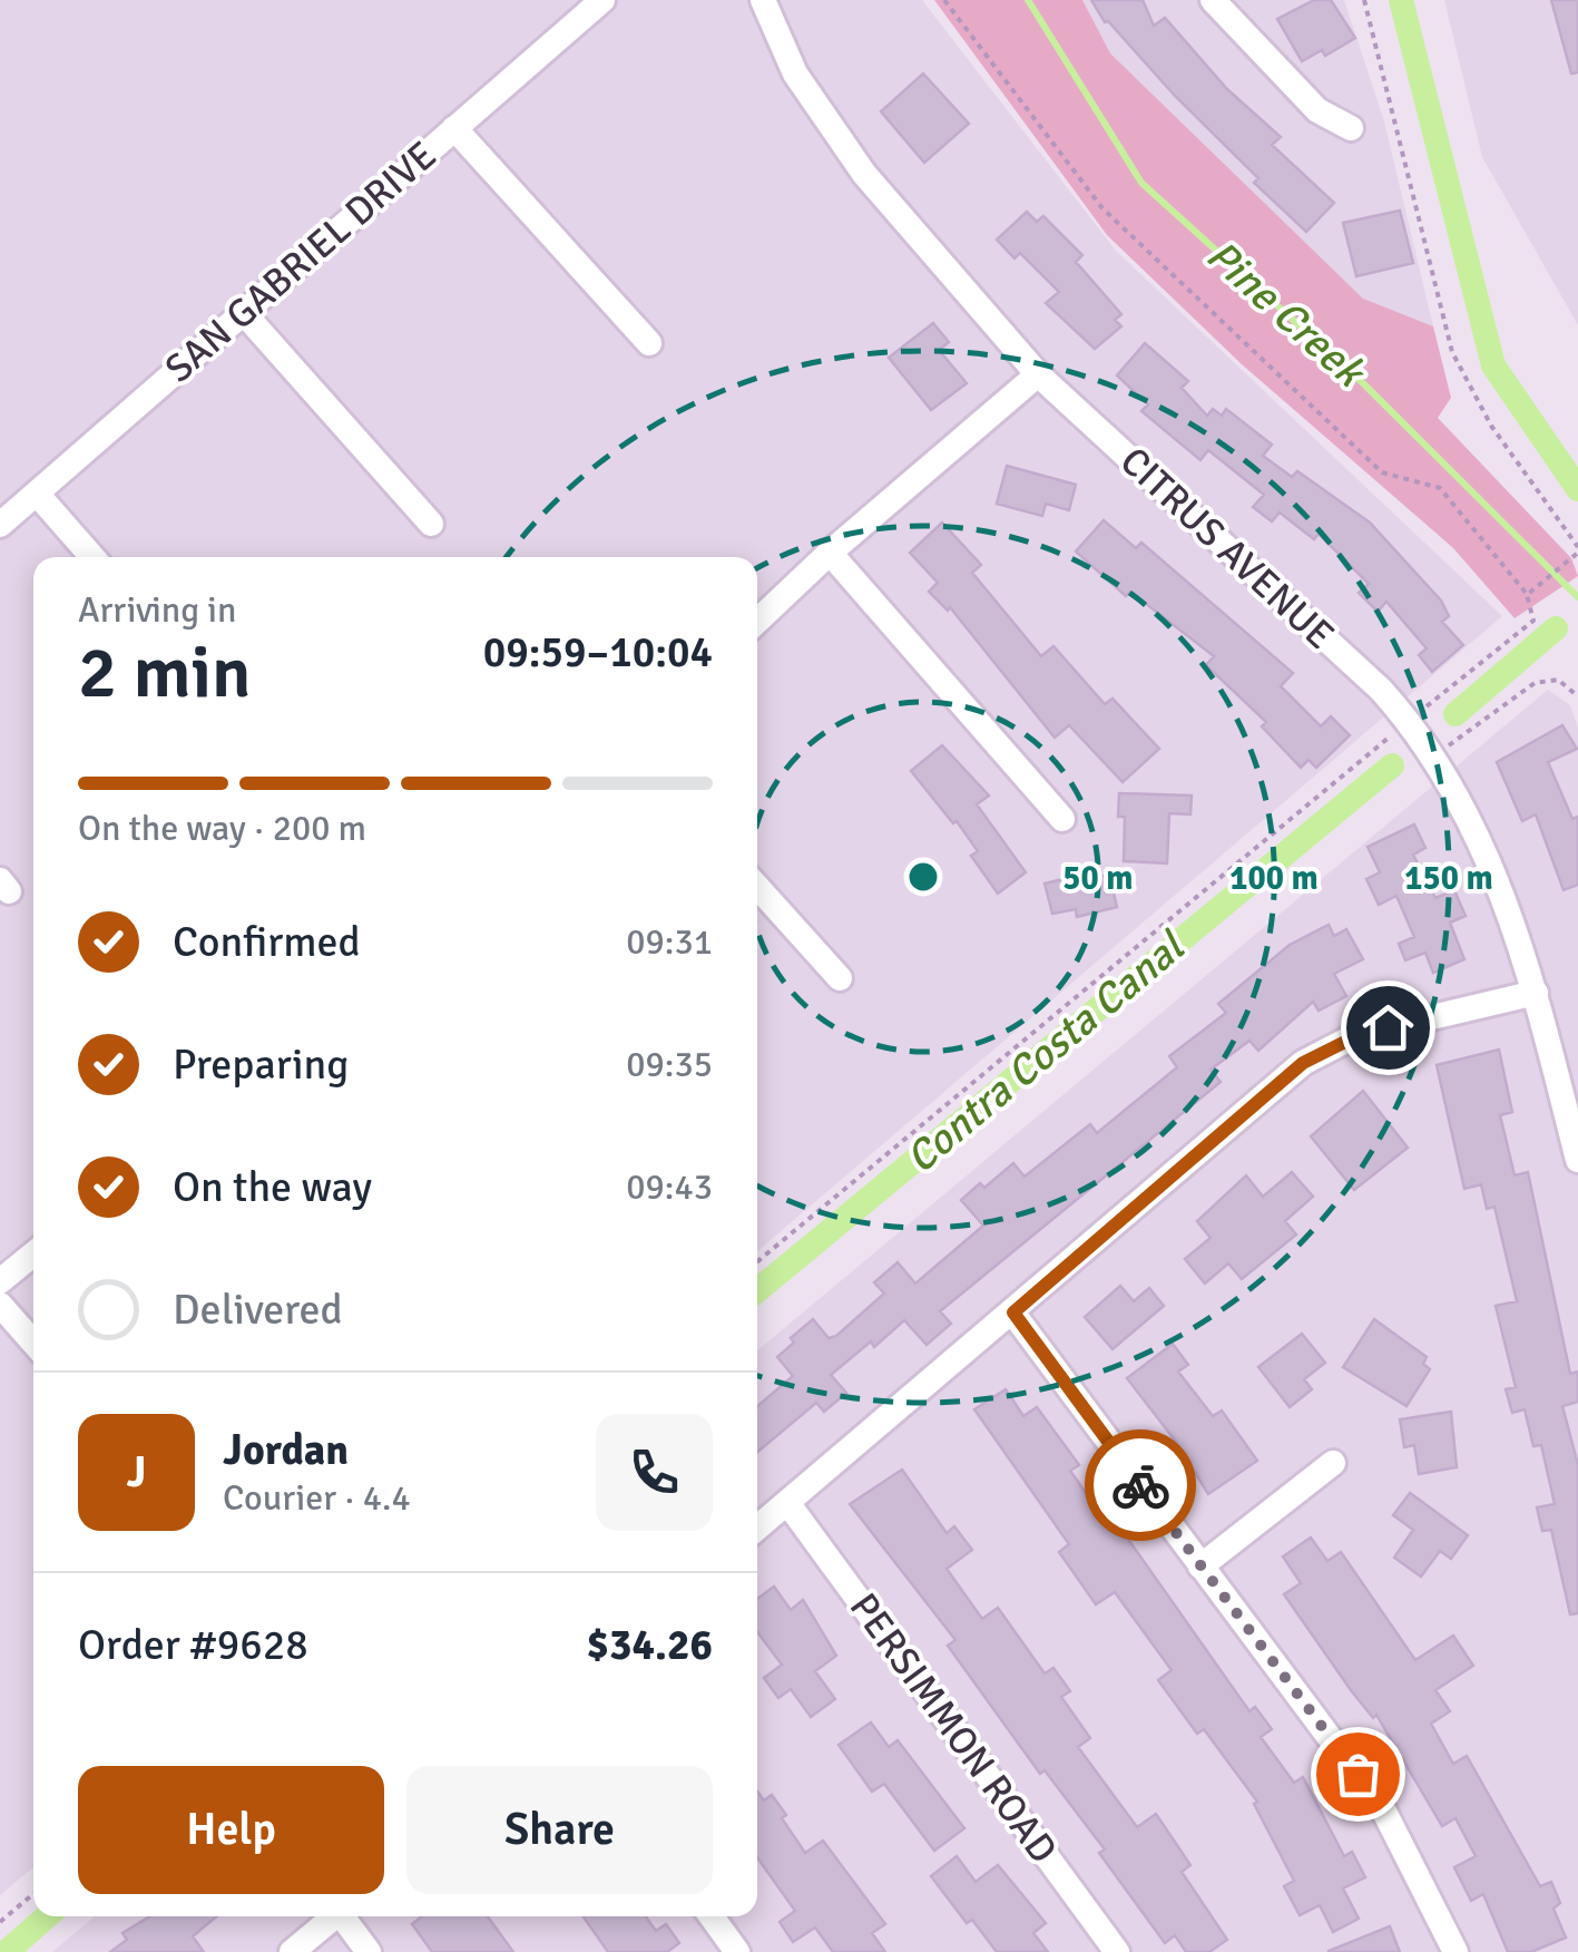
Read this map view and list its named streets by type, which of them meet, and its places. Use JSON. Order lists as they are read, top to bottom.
{
  "streets": {
    "street": ["SAN GABRIEL DRIVE", "CITRUS AVENUE", "PERSIMMON ROAD"]
  },
  "water": ["Pine Creek", "Contra Costa Canal"],
  "page": {
    "heading": ["2 min", "Arriving in", "09:59–10:04"],
    "panel": [
      "Jordan",
      "Courier · 4.4",
      "Order #9628",
      "$34.26"
    ],
    "bar": "On the way · 200 m",
    "list": [
      ["Confirmed", "09:31"],
      ["Preparing", "09:35"],
      ["On the way", "09:43"],
      "Delivered"
    ],
    "round": "J",
    "buttons": ["Help", "Share"]
  },
  "rings": ["50 m", "100 m", "150 m"]
}
